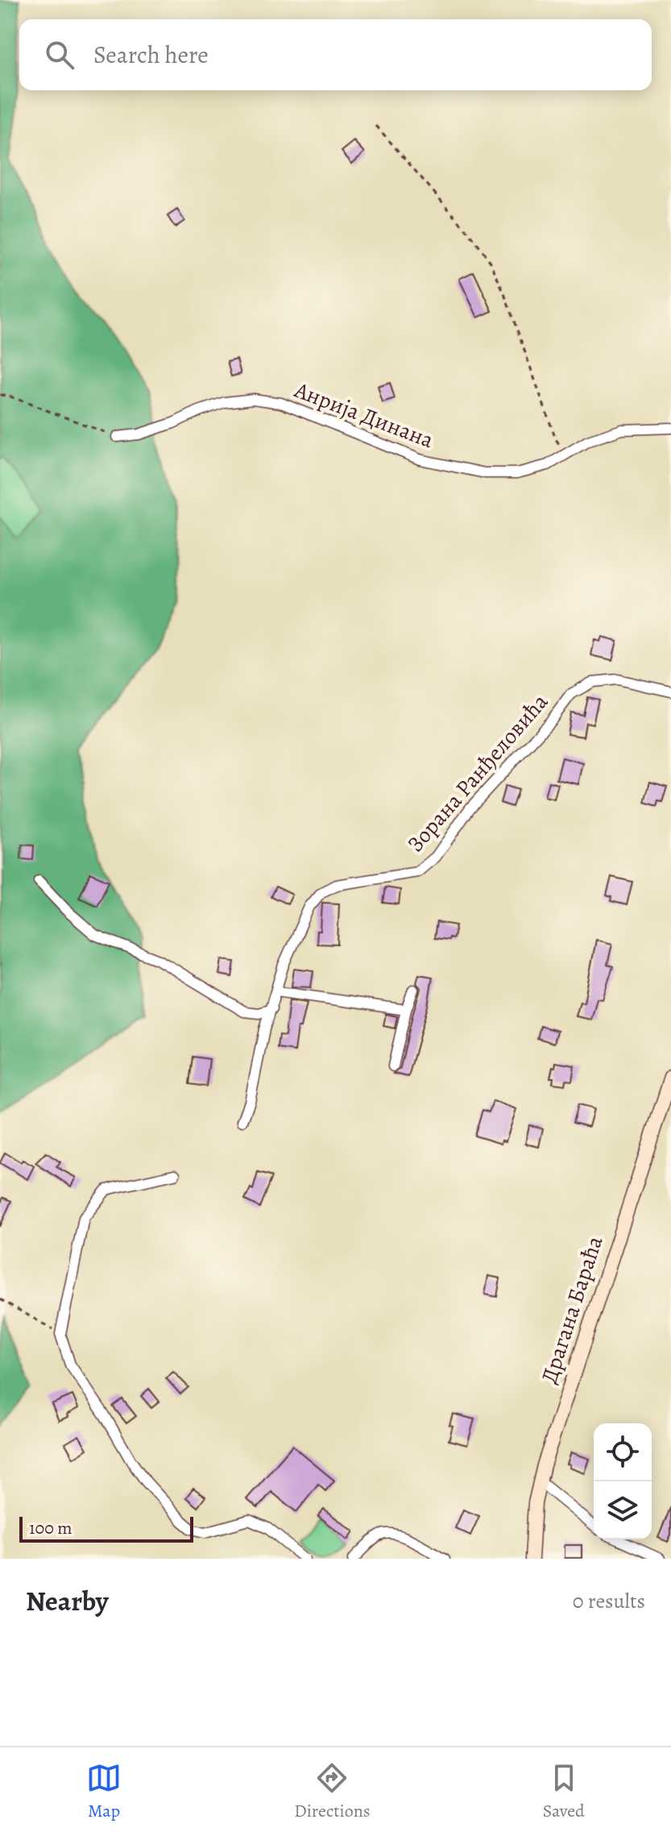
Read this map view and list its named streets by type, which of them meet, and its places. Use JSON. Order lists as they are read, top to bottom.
{
  "streets": {
    "street": ["Анрија Динана", "Зорана Ранђеловића", "Драгана Бараћа"]
  },
  "scale_bar": "100 m",
  "page": {
    "search": "Search here",
    "scale": "100 m",
    "heading": ["Nearby", "0 results"],
    "nav": ["Map", "Directions", "Saved"]
  }
}
